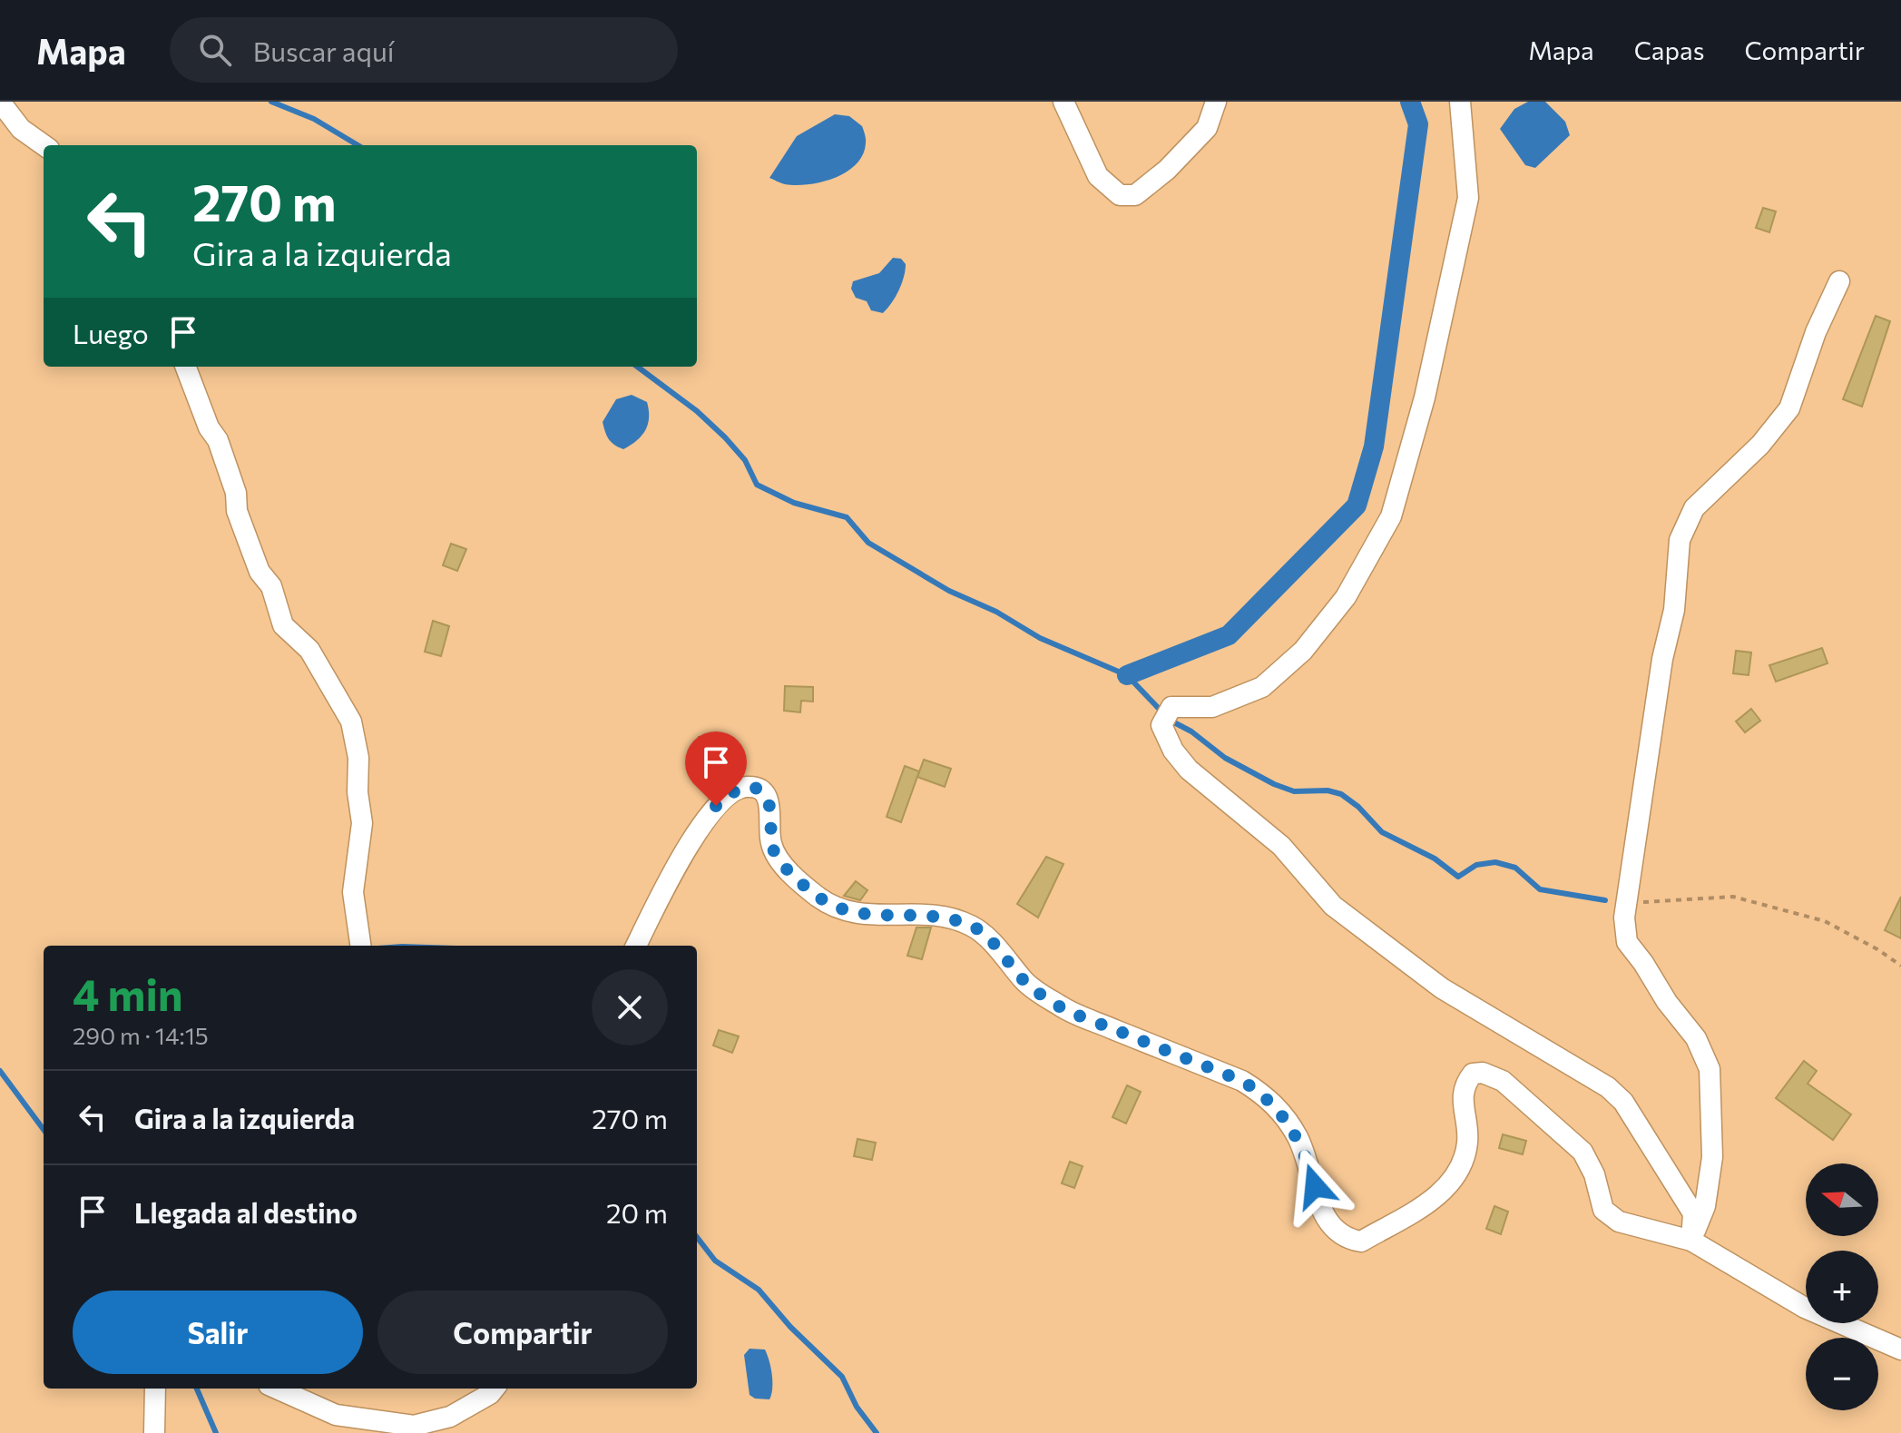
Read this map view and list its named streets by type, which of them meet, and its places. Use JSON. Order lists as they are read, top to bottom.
{
  "north": "left",
  "page": {
    "header": "Mapa",
    "search": "Buscar aquí",
    "nav": ["Mapa", "Capas", "Compartir"],
    "turn": ["270 m", "Gira a la izquierda"],
    "then": "Luego",
    "heading": ["4 min", "290 m · 14:15"],
    "list": [
      {
        "name": "Gira a la izquierda",
        "value": "270 m"
      },
      {
        "name": "Llegada al destino",
        "value": "20 m"
      }
    ],
    "map_buttons": ["+", "−"],
    "buttons": ["Salir", "Compartir"]
  }
}
